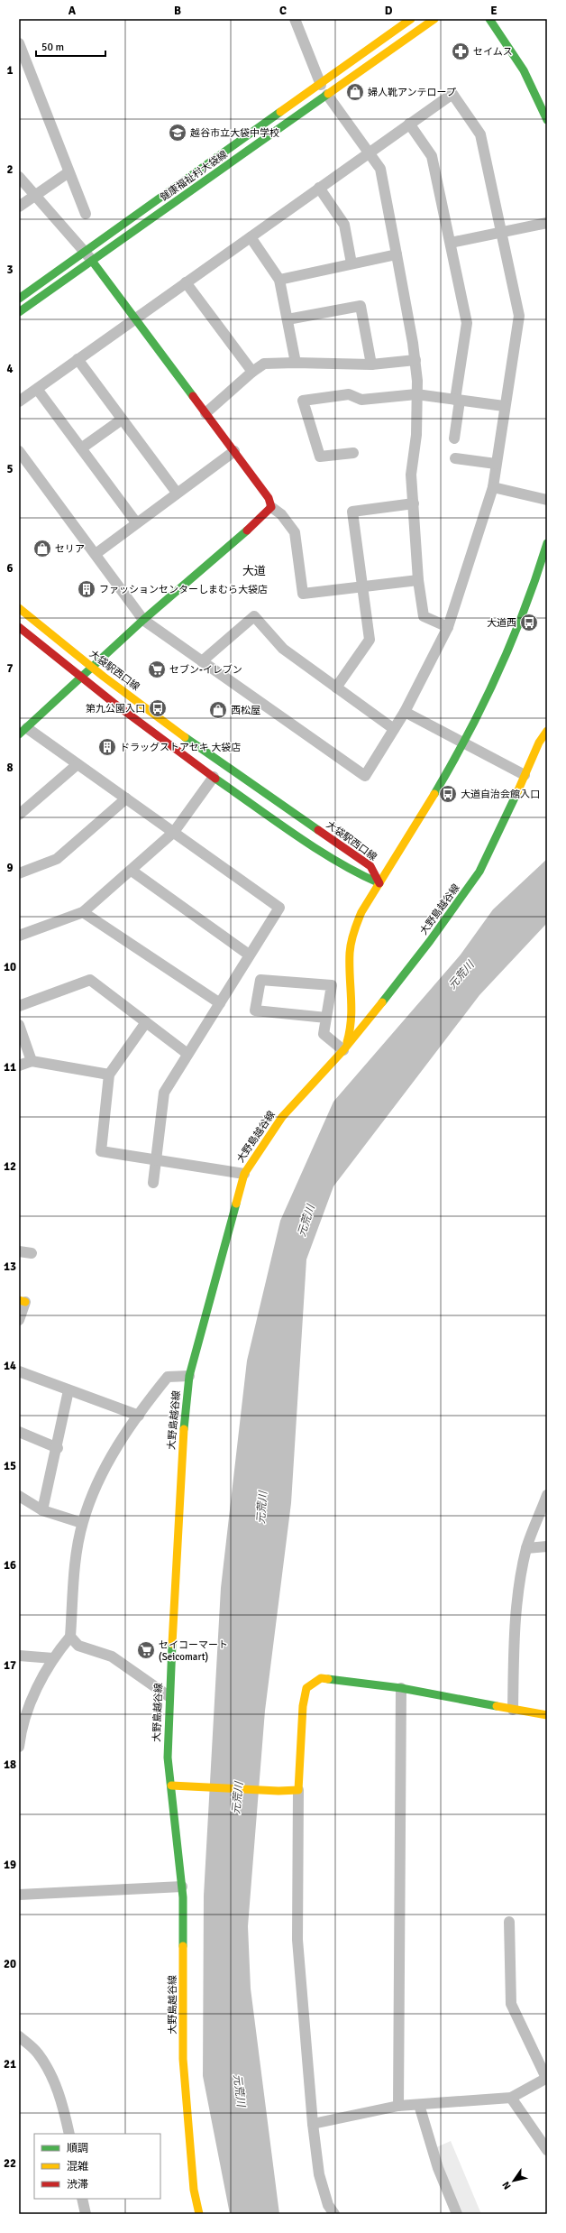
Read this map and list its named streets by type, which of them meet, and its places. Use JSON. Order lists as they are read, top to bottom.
{
  "streets": {
    "street": ["健康福祉村大袋線", "大袋駅西口線", "大野島越谷線"]
  },
  "districts": ["大道"],
  "water": ["元荒川"],
  "places": {
    "pharmacy": ["セイムス"],
    "shop": ["婦人靴アンテロープ", "セリア", "西松屋"],
    "school or university": ["越谷市立大袋中学校"],
    "building": ["ファッションセンターしまむら大袋店", "ドラッグストアセキ 大袋店"],
    "bus stop": ["大道西", "第九公園入口", "大道自治会館入口"],
    "supermarket": ["セブン-イレブン", "セイコーマート (Seicomart)"]
  },
  "legend": ["順調", "混雑", "渋滞"],
  "scale_bar": "50 m",
  "north": "bottom left",
  "grid": {
    "columns": [
      "A",
      "B",
      "C",
      "D",
      "E"
    ],
    "rows": [
      "1",
      "2",
      "3",
      "4",
      "5",
      "6",
      "7",
      "8",
      "9",
      "10",
      "11",
      "12",
      "13",
      "14",
      "15",
      "16",
      "17",
      "18",
      "19",
      "20",
      "21",
      "22"
    ]
  }
}
